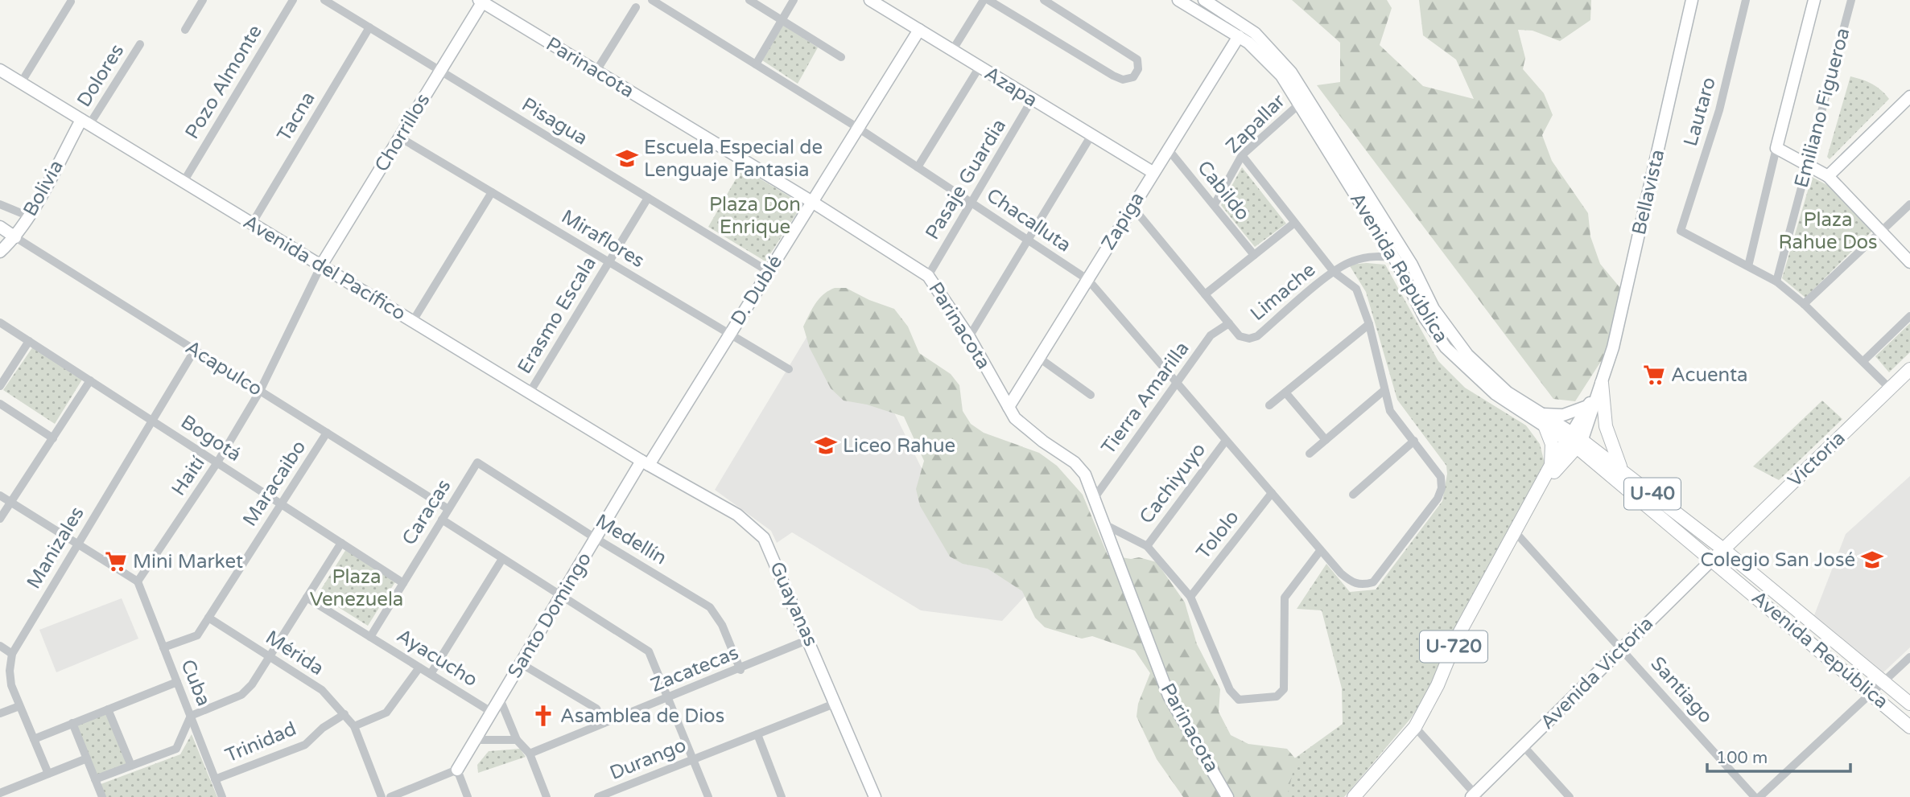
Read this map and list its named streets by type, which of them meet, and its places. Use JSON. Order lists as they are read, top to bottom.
{
  "streets": {
    "main road": [
      "Bellavista",
      "Avenida República",
      "Victoria",
      "U-40",
      "U-720",
      "Avenida Victoria"
    ],
    "street": [
      "Parinacota",
      "Dolores",
      "Pozo Almonte",
      "Azapa",
      "Emiliano Figueroa",
      "Lautaro",
      "Tacna",
      "Pisagua",
      "Zapallar",
      "Chorrillos",
      "Pasaje Guardia",
      "Bolivia",
      "Cabildo",
      "Chacalluta",
      "Zapiga",
      "Miraflores",
      "Avenida del Pacífico",
      "D. Dublé",
      "Limache",
      "Erasmo Escala",
      "Acapulco",
      "Tierra Amarilla",
      "Bogotá",
      "Haití",
      "Maracaibo",
      "Cachiyuyo",
      "Caracas",
      "Tololo",
      "Medellín",
      "Manizales",
      "Guayanas",
      "Santo Domingo",
      "Mérida",
      "Ayacucho",
      "Zacatecas",
      "Cuba",
      "Santiago",
      "Trinidad",
      "Durango"
    ]
  },
  "crossings": [
    ["Parinacota", "Chorrillos"],
    ["Parinacota", "Pasaje Guardia"],
    ["Parinacota", "Zapiga"],
    ["Parinacota", "D. Dublé"],
    ["Parinacota", "Tierra Amarilla"],
    ["Dolores", "Bolivia"],
    ["Dolores", "Avenida del Pacífico"],
    ["Pozo Almonte", "Avenida del Pacífico"],
    ["Azapa", "Pasaje Guardia"],
    ["Azapa", "Zapiga"],
    ["Azapa", "D. Dublé"],
    ["Emiliano Figueroa", "Lautaro"],
    ["Tacna", "Pisagua"],
    ["Tacna", "Avenida del Pacífico"],
    ["Pisagua", "Chorrillos"],
    ["Pisagua", "D. Dublé"],
    ["Pisagua", "Erasmo Escala"],
    ["Zapallar", "Cabildo"],
    ["Zapallar", "Avenida República"],
    ["Chorrillos", "Miraflores"],
    ["Chorrillos", "Avenida del Pacífico"],
    ["Chorrillos", "Haití"],
    ["Pasaje Guardia", "Chacalluta"],
    ["Bolivia", "Avenida del Pacífico"],
    ["Bolivia", "Acapulco"],
    ["Cabildo", "Zapiga"],
    ["Bellavista", "Avenida República"],
    ["Bellavista", "Santiago"],
    ["Chacalluta", "Zapiga"],
    ["Chacalluta", "D. Dublé"],
    ["Chacalluta", "Tierra Amarilla"],
    ["Chacalluta", "Cachiyuyo"],
    ["Chacalluta", "Tololo"],
    ["Zapiga", "Avenida República"],
    ["Zapiga", "Limache"],
    ["Miraflores", "D. Dublé"],
    ["Miraflores", "Erasmo Escala"],
    ["Avenida del Pacífico", "D. Dublé"],
    ["Avenida del Pacífico", "Erasmo Escala"],
    ["Avenida del Pacífico", "Haití"],
    ["Avenida del Pacífico", "Guayanas"],
    ["Avenida del Pacífico", "Santo Domingo"],
    ["Avenida República", "Limache"],
    ["Avenida República", "Victoria"],
    ["Avenida República", "Avenida Victoria"],
    ["D. Dublé", "Guayanas"],
    ["D. Dublé", "Santo Domingo"],
    ["Limache", "Tierra Amarilla"],
    ["Acapulco", "Haití"],
    ["Acapulco", "Maracaibo"],
    ["Acapulco", "Caracas"],
    ["Acapulco", "Manizales"],
    ["Bogotá", "Haití"],
    ["Bogotá", "Maracaibo"],
    ["Bogotá", "Caracas"],
    ["Bogotá", "Manizales"],
    ["Victoria", "Avenida Victoria"],
    ["Haití", "Cuba"],
    ["Maracaibo", "Mérida"],
    ["Maracaibo", "Cuba"],
    ["Caracas", "Medellín"],
    ["Caracas", "Ayacucho"],
    ["Medellín", "Santo Domingo"],
    ["Medellín", "Zacatecas"],
    ["Guayanas", "Santo Domingo"],
    ["Guayanas", "Zacatecas"],
    ["Guayanas", "Durango"],
    ["Santo Domingo", "Ayacucho"],
    ["Mérida", "Trinidad"],
    ["Avenida Victoria", "Santiago"],
    ["Cuba", "Trinidad"]
  ],
  "parks": ["Plaza Don Enrique", "Plaza Rahue Dos", "Plaza Venezuela"],
  "places": {
    "school or university": ["Escuela Especial de Lenguaje Fantasia", "Liceo Rahue", "Colegio San José"],
    "supermarket": ["Acuenta", "Mini Market"],
    "church": ["Asamblea de Dios"]
  },
  "scale_bar": "100 m"
}
